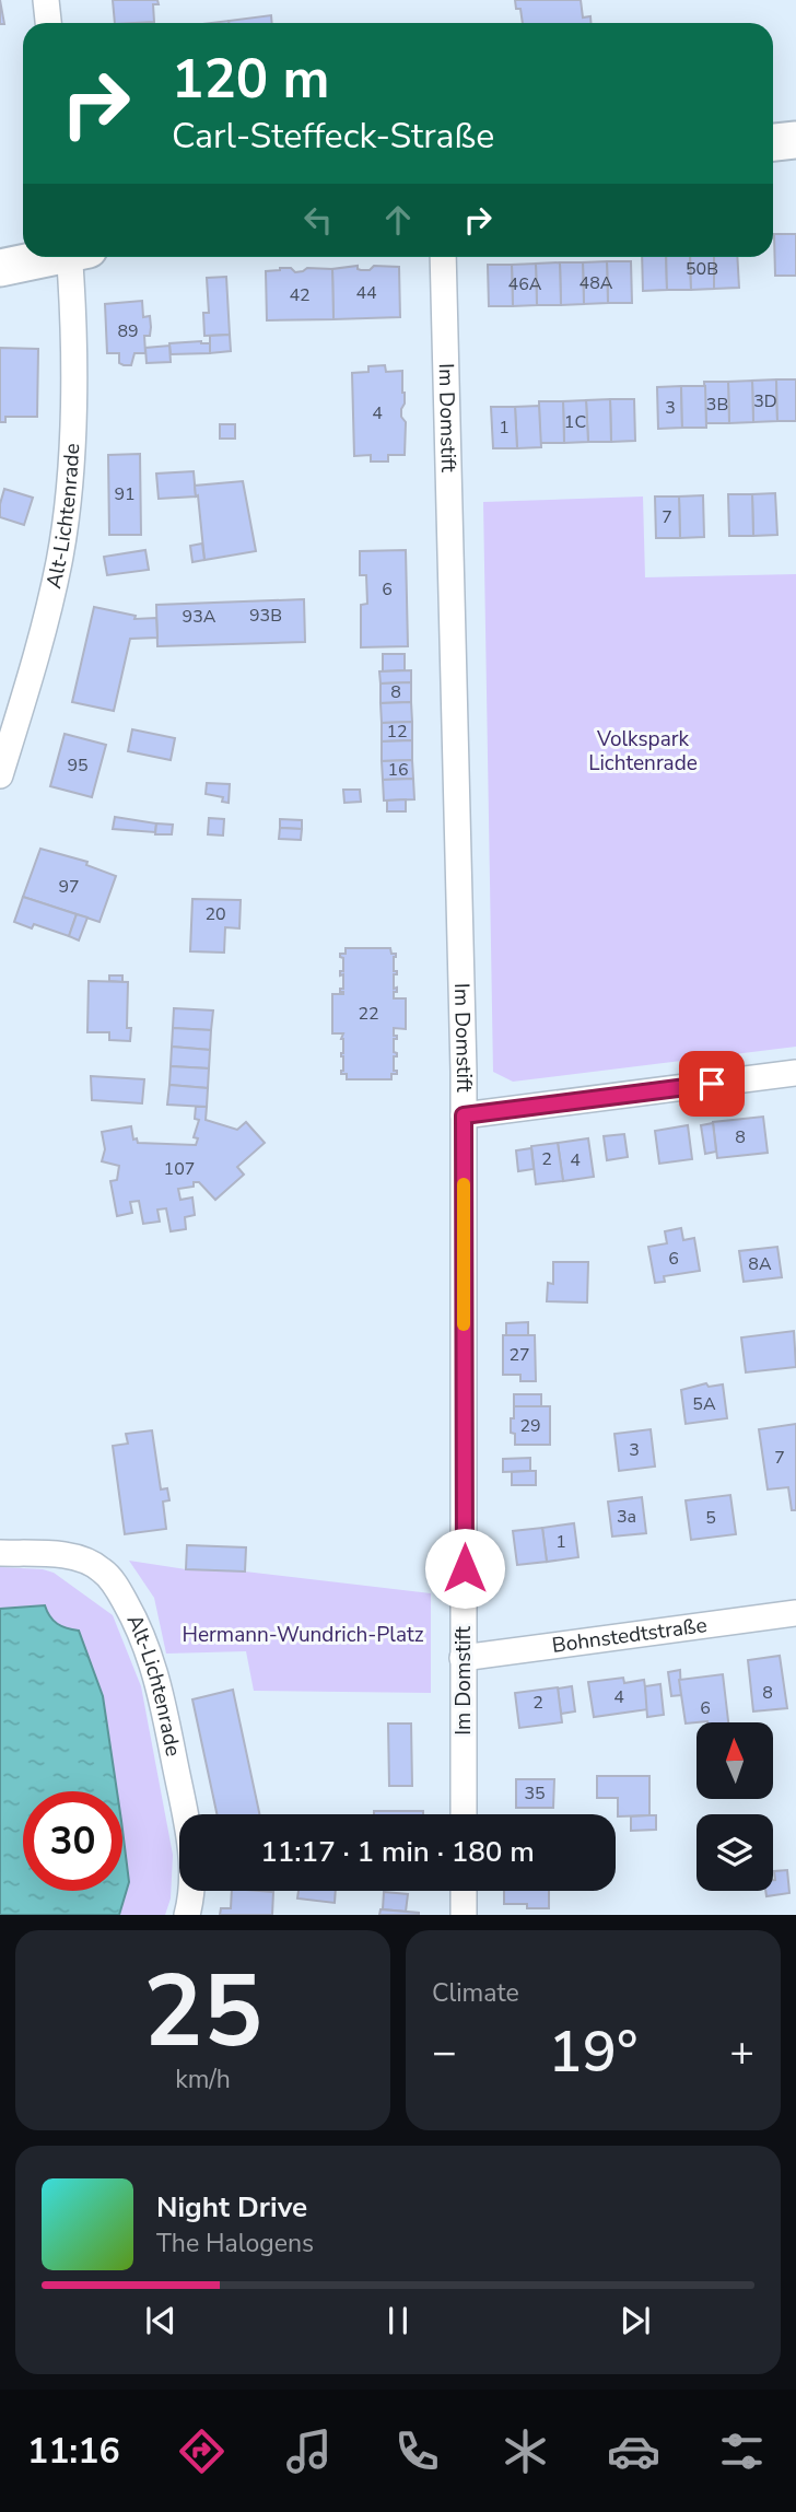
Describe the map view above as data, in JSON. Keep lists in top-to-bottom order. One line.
{"streets":{"street":["Im Domstift","Alt-Lichtenrade","Bohnstedtstraße"]},"crossings":[["Im Domstift","Bohnstedtstraße"]],"parks":["Volkspark Lichtenrade","Hermann-Wundrich-Platz"],"house_numbers":["50B","48A","46A","44","42","89","3D","3B","3","4","1C","1","91","7","6","93B","93A","8","12","95","16","97","20","22","8","2","4","107","6","8A","27","5A","29","3","7","3a","5","1","8","4","2","6","35"],"north":"top","page":{"turn":["120 m","Carl-Steffeck-Straße"],"limit":"30","trip":"11:17 · 1 min · 180 m","tile":[["25","km/h"],"Climate"],"heat":["−","19°","+"],"song":["Night Drive","The Halogens"],"tabs":"11:16"}}
